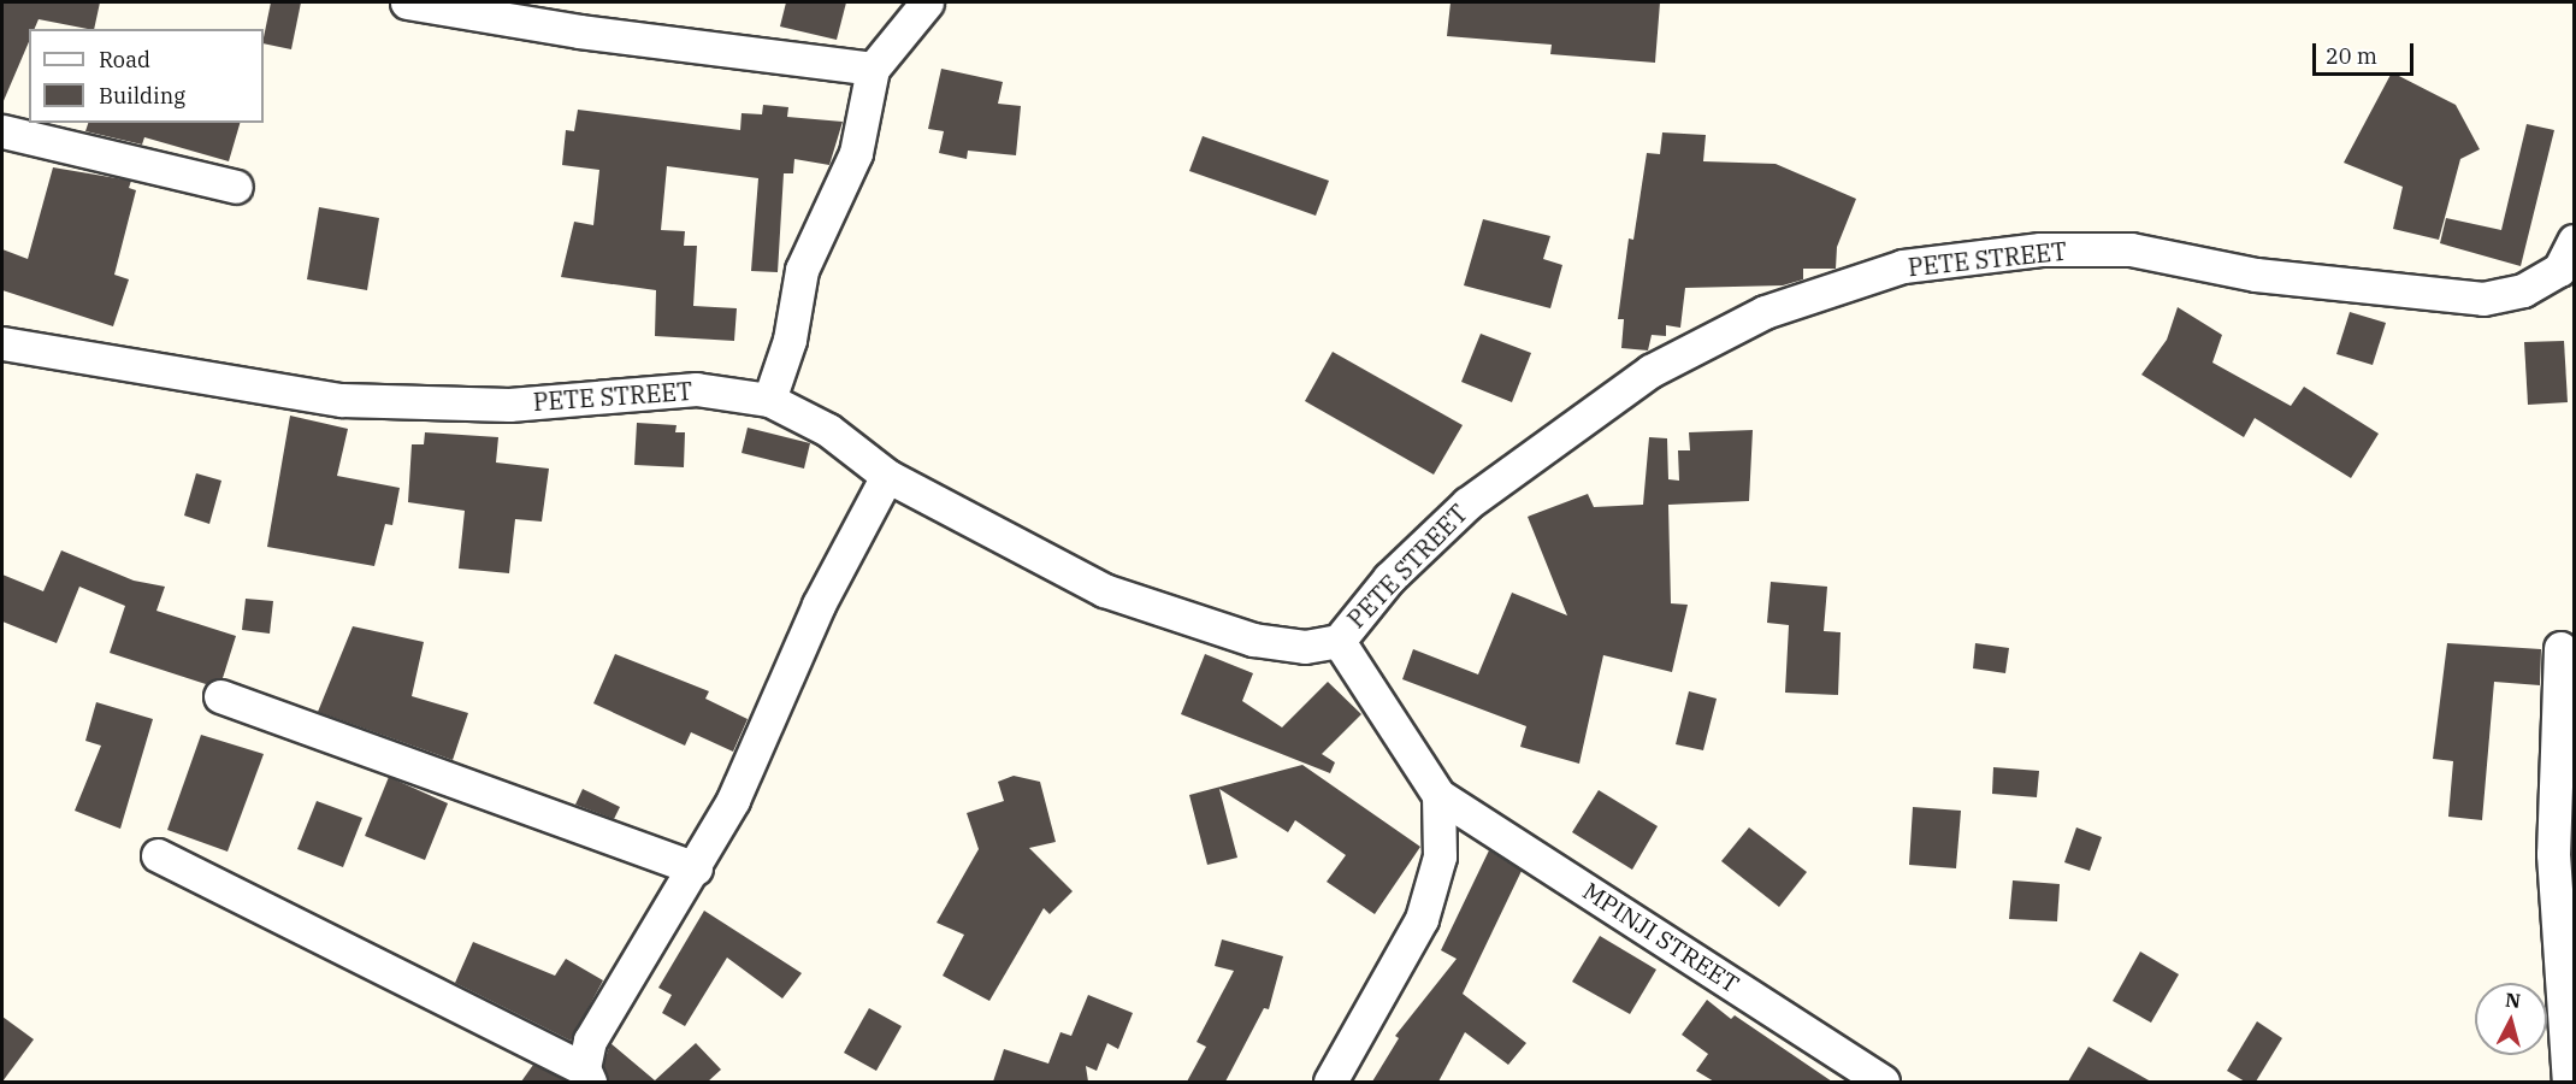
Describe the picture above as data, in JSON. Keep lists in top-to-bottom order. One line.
{"streets":{"street":["PETE STREET","MPINJI STREET"]},"legend":["Road","Building"],"scale_bar":"20 m","north":"top"}
